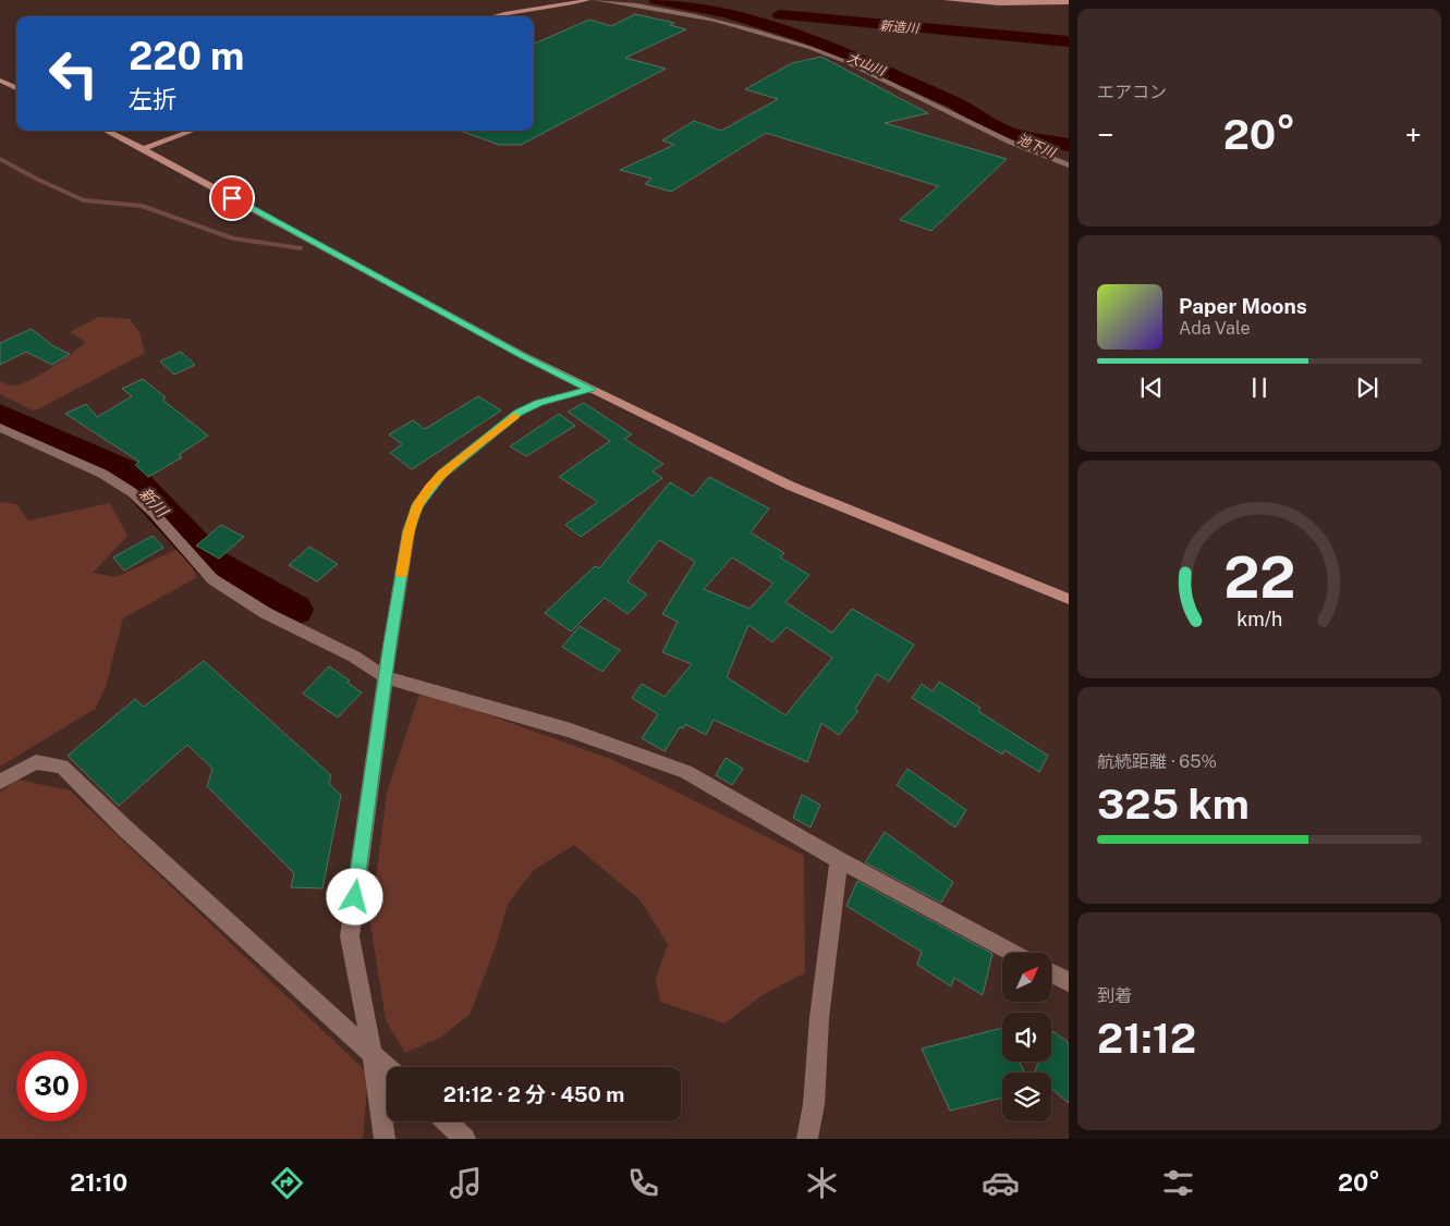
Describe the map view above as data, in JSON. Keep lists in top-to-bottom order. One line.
{"water":["新造川","大山川","池下川","新川"],"north":"top right","page":{"tile":["エアコン",["航続距離 · 65%","325 km"],["到着","21:12"]],"turn":["220 m","左折"],"heat":["−","20°","+"],"song":["Paper Moons","Ada Vale"],"limit":"30","trip":"21:12 · 2 分 · 450 m","tabs":["21:10","20°"],"gauge":["22","km/h"]}}
